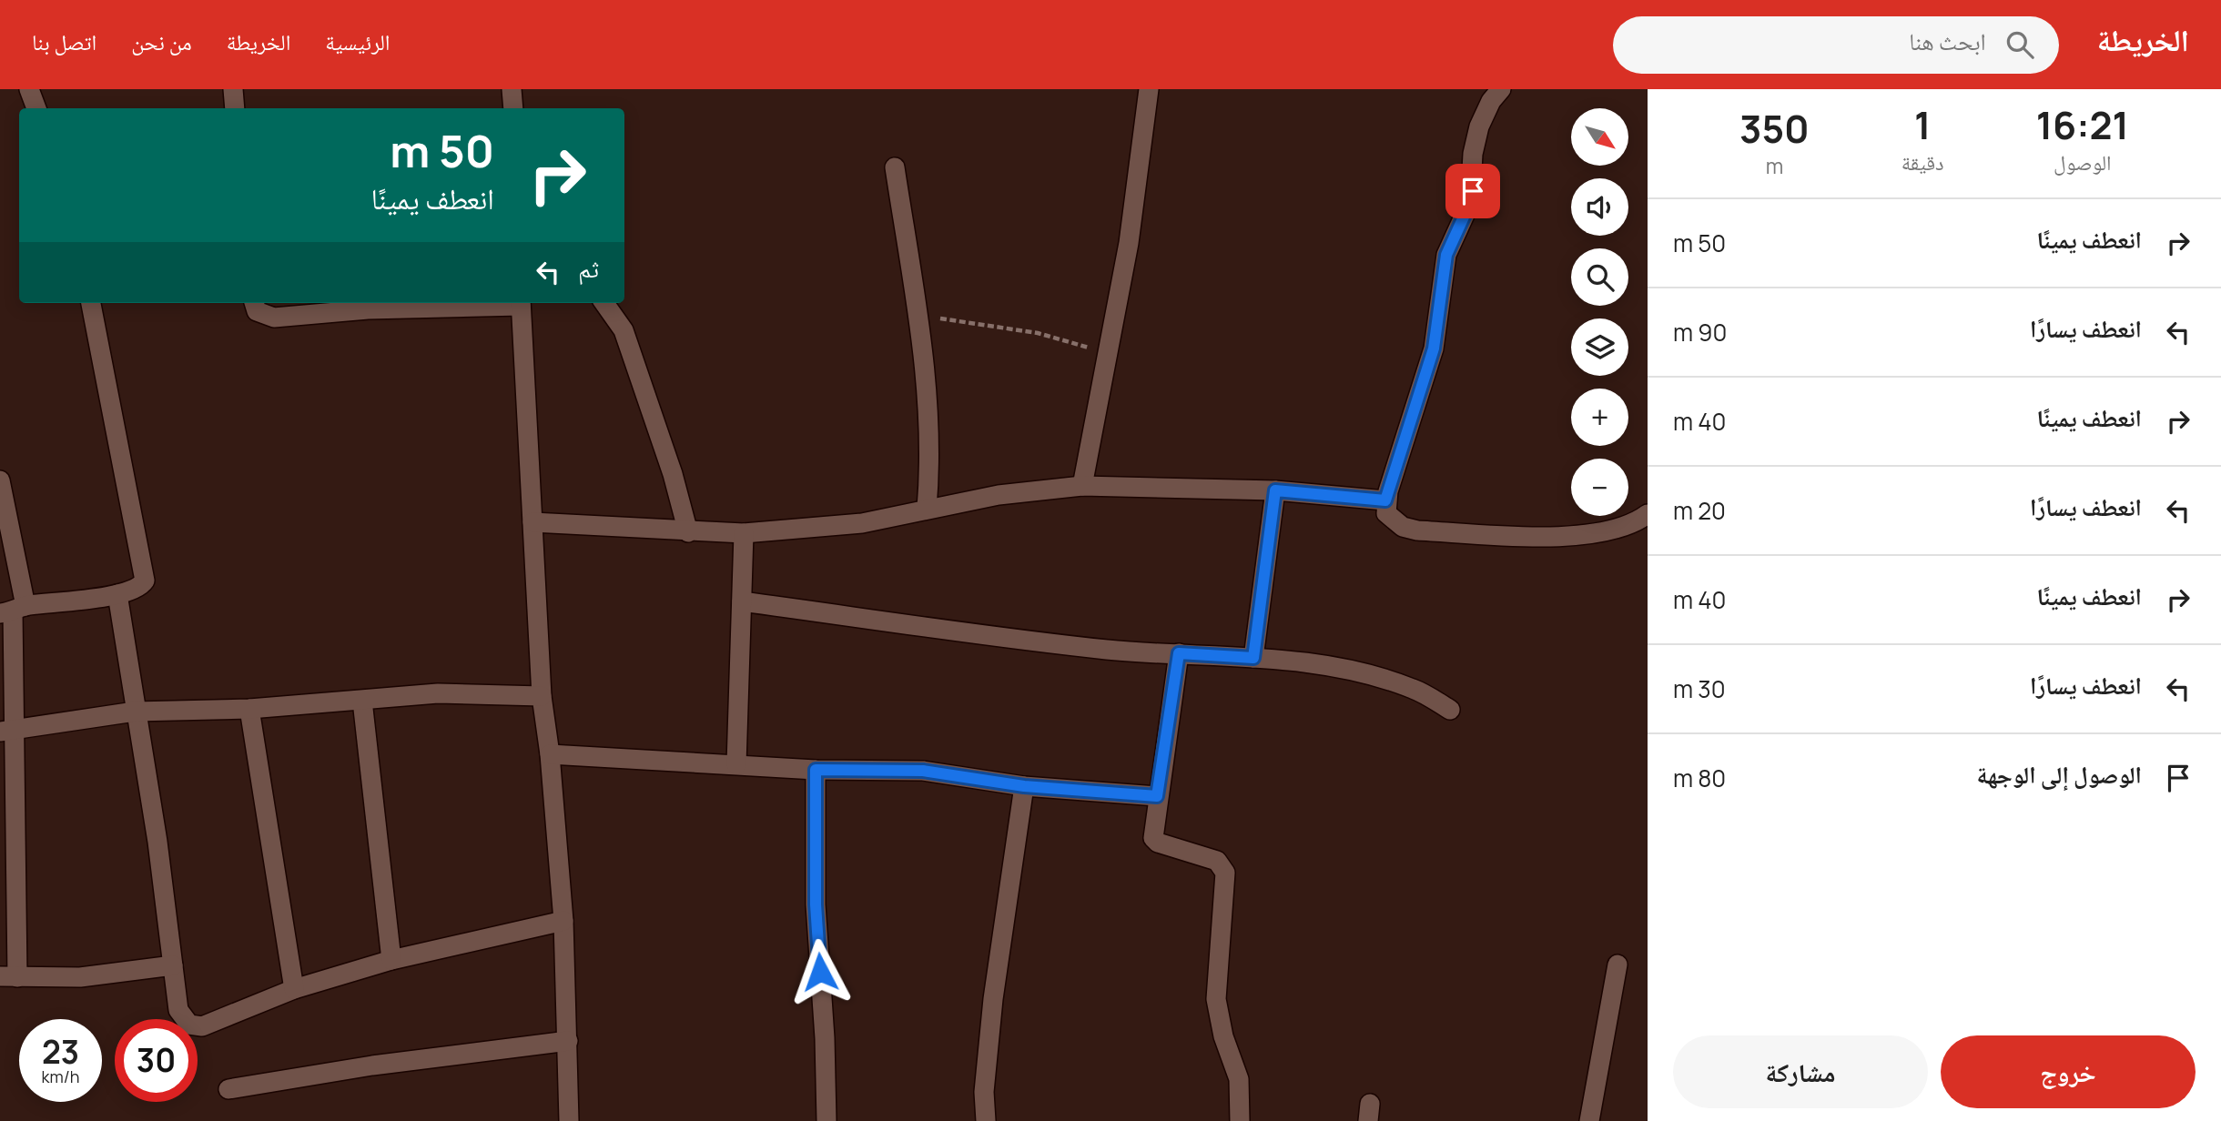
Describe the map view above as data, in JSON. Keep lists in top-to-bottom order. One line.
{"north":"bottom right","page":{"header":"الخريطة","search":"ابحث هنا","nav":["الرئيسية","الخريطة","من نحن","اتصل بنا"],"eta":["16:21","الوصول","1","دقيقة","350","m"],"map_buttons":["+","−"],"turn":["50 m","انعطف يمينًا"],"list":[{"name":"انعطف يمينًا","value":"50 m"},{"name":"انعطف يسارًا","value":"90 m"},{"name":"انعطف يمينًا","value":"40 m"},{"name":"انعطف يسارًا","value":"20 m"},{"name":"انعطف يمينًا","value":"40 m"},{"name":"انعطف يسارًا","value":"30 m"},{"name":"الوصول إلى الوجهة","value":"80 m"}],"then":"ثم","speed":"23 km/h","limit":"30","buttons":["خروج","مشاركة"]}}
